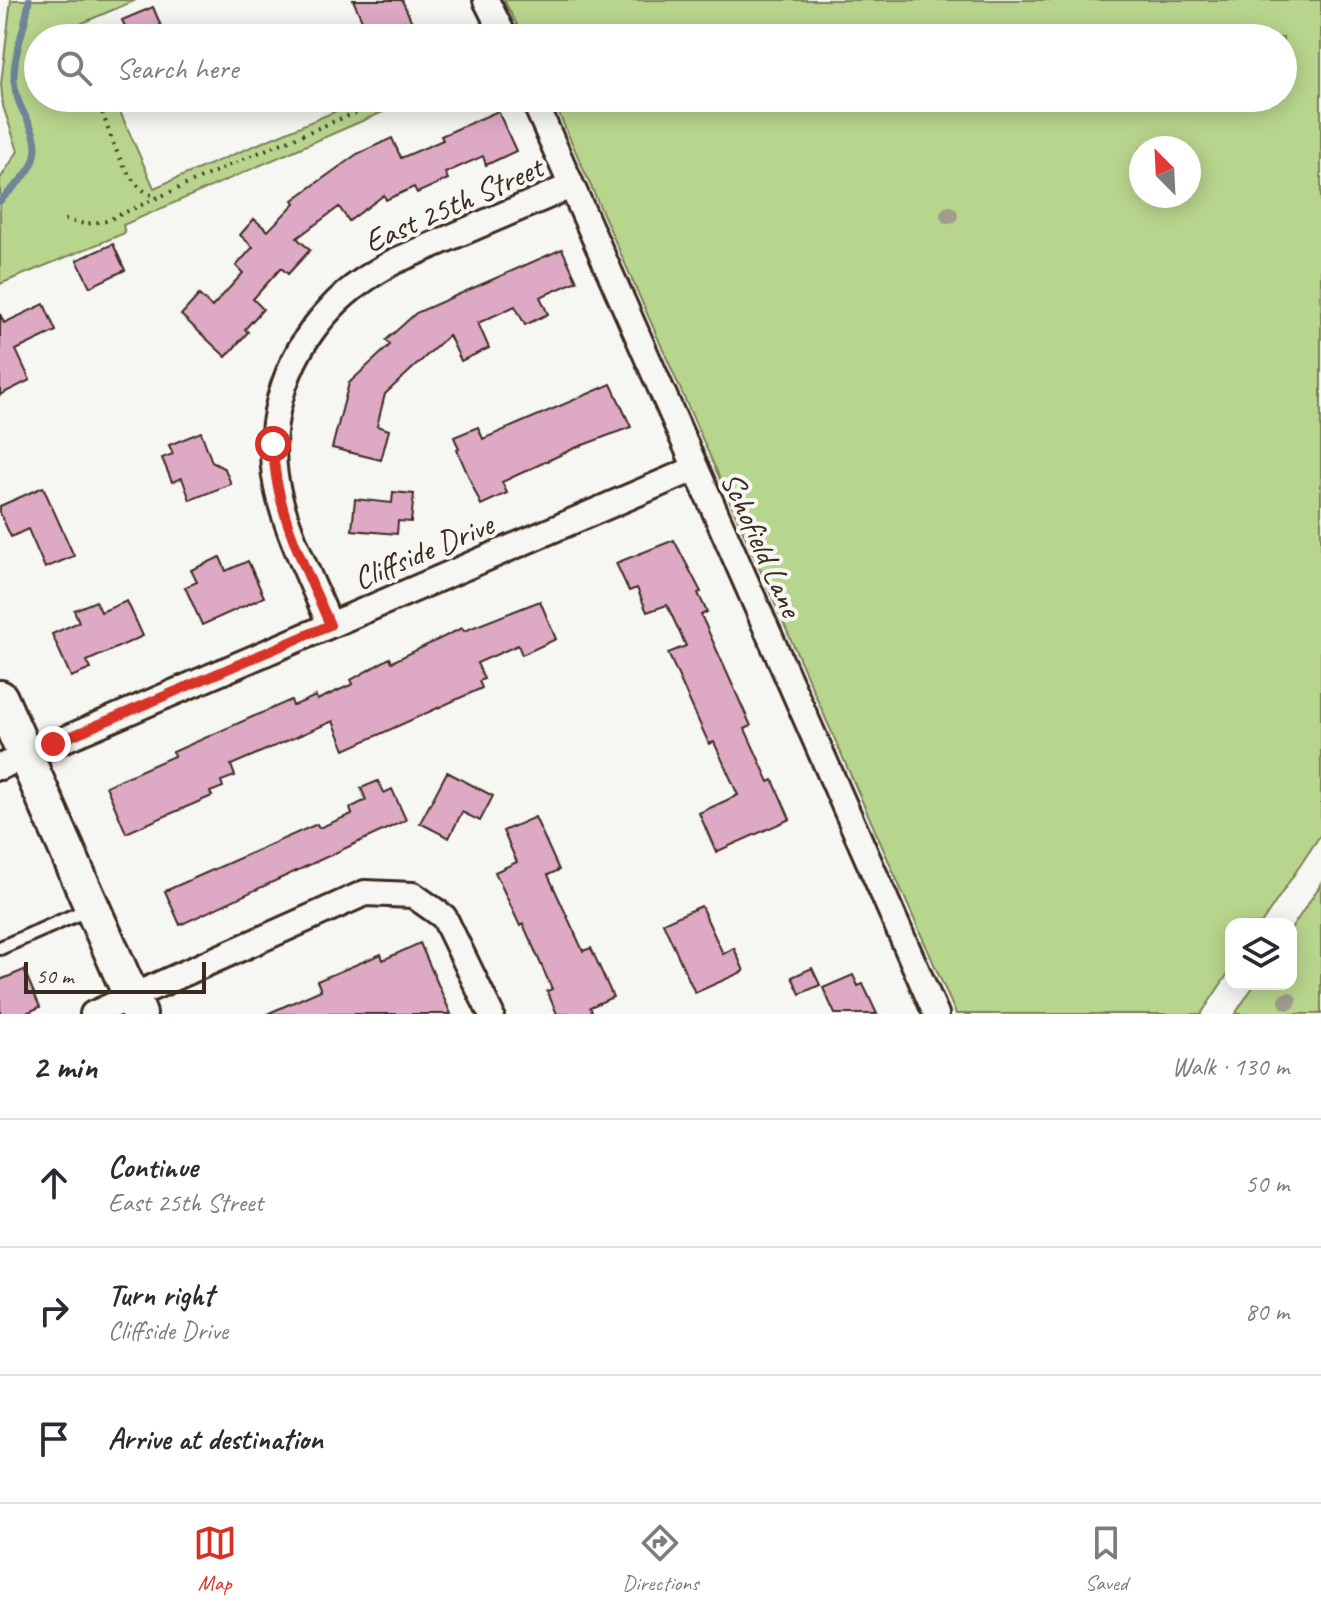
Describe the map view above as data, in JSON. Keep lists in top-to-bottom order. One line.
{"streets":{"street":["East 25th Street","Schofield Lane","Cliffside Drive"]},"crossings":[["East 25th Street","Schofield Lane"],["East 25th Street","Cliffside Drive"],["Schofield Lane","Cliffside Drive"]],"scale_bar":"50 m","north":"top left","page":{"search":"Search here","scale":"50 m","heading":["2 min","Walk · 130 m"],"list":[["Continue","East 25th Street","50 m"],["Turn right","Cliffside Drive","80 m"],"Arrive at destination"],"nav":["Map","Directions","Saved"]}}
